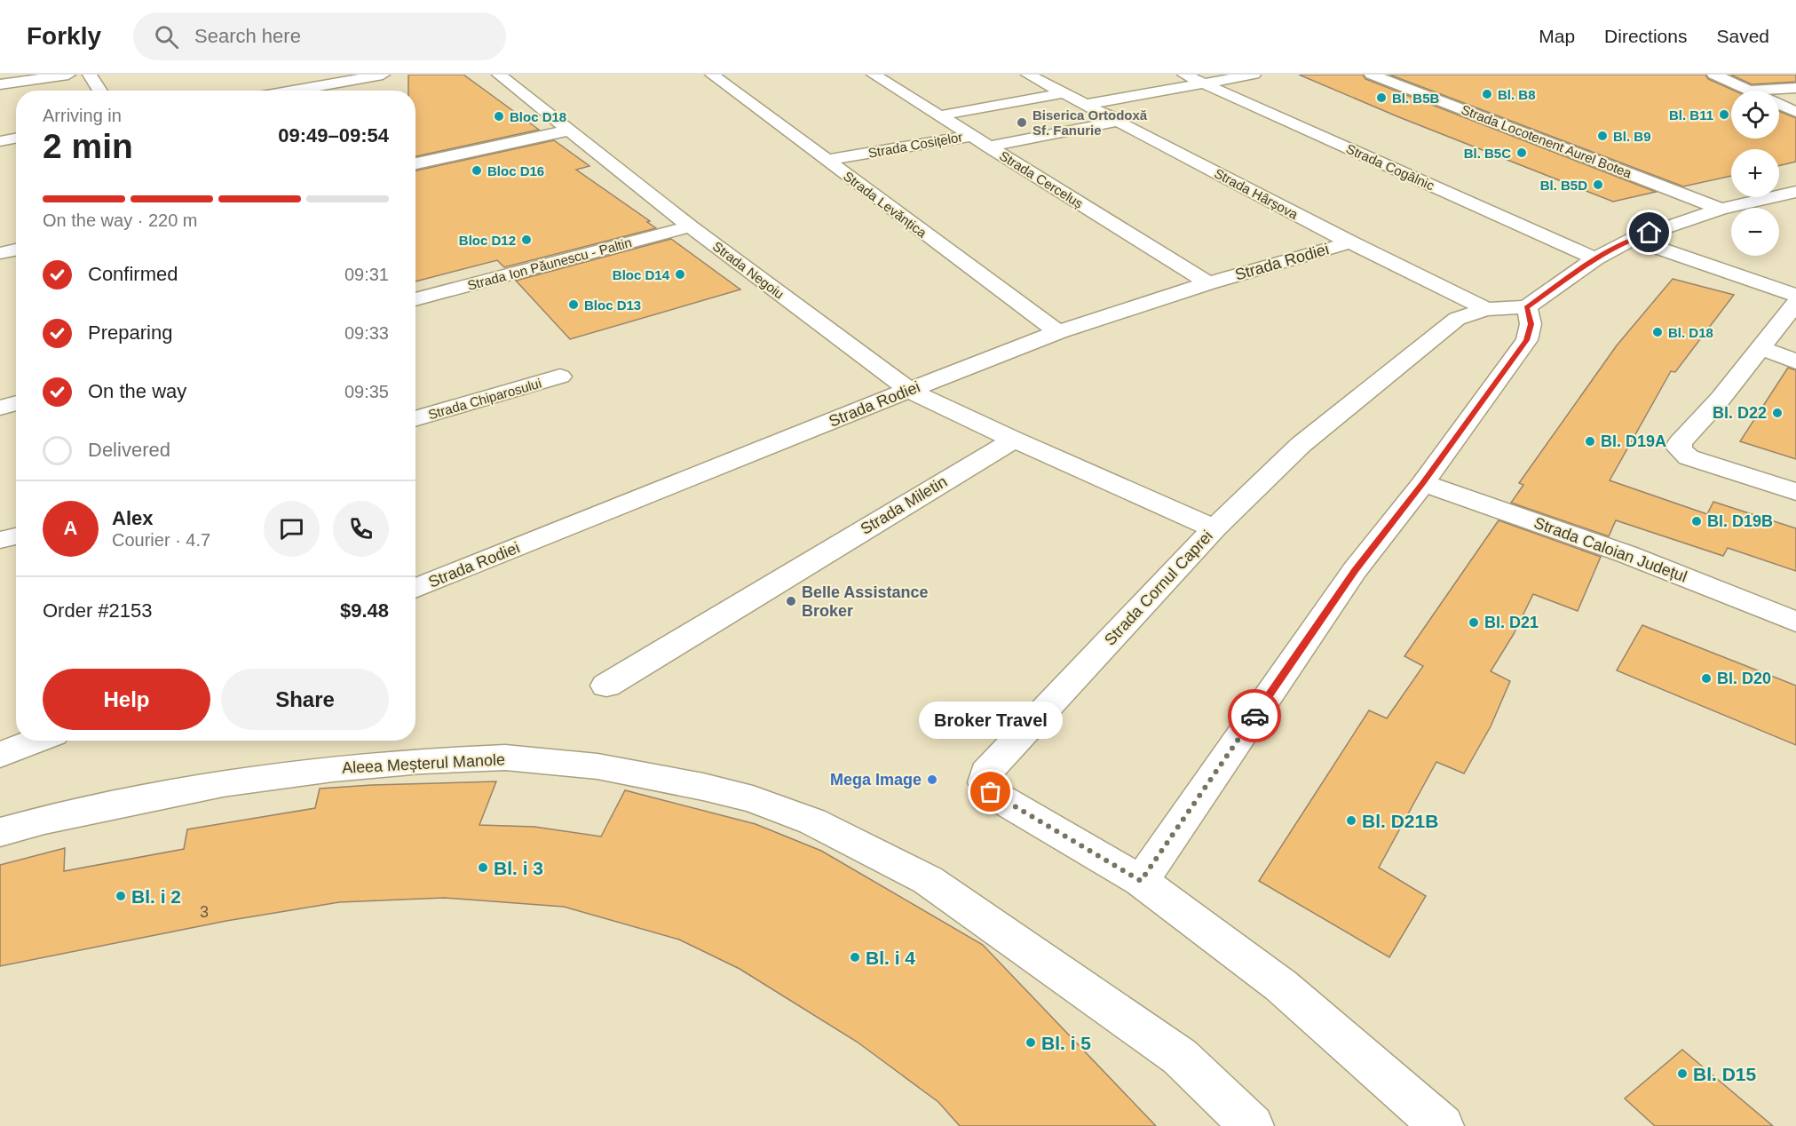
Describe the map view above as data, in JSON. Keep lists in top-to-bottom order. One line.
{"streets":{"street":["Strada Locotenent Aurel Botea","Strada Cosițelor","Strada Cogâlnic","Strada Cerceluș","Strada Hârșova","Strada Levănțica","Strada Rodiei","Strada Ion Păunescu - Paltin","Strada Negoiu","Strada Chiparosului","Strada Miletin","Strada Caloian Județul","Strada Cornul Caprei","Aleea Meșterul Manole"]},"crossings":[["Strada Cosițelor","Strada Cerceluș"],["Strada Cosițelor","Strada Hârșova"],["Strada Cosițelor","Strada Levănțica"],["Strada Cerceluș","Strada Rodiei"],["Strada Hârșova","Strada Rodiei"],["Strada Hârșova","Strada Cornul Caprei"],["Strada Levănțica","Strada Rodiei"],["Strada Rodiei","Strada Negoiu"],["Strada Ion Păunescu - Paltin","Strada Negoiu"],["Strada Negoiu","Strada Miletin"]],"places":["Bl. B8","Bl. B5B","Bl. B11","Bloc D18","Biserica Ortodoxă Sf. Fanurie","Bl. B9","Bl. B5C","Bloc D16","Bl. B5D","Bloc D12","Bloc D14","Bloc D13","Bl. D18","Bl. D22","Bl. D19A","Bl. D19B","Belle Assistance Broker","Bl. D21","Bl. D20","Mega Image","Broker Travel","Bl. D21B","Bl. i 3","Bl. i 2","Bl. i 4","Bl. i 5","Bl. D15"],"house_numbers":["3"],"page":{"header":"Forkly","search":"Search here","nav":["Map","Directions","Saved"],"map_buttons":["+","−"],"heading":["2 min","Arriving in","09:49–09:54"],"panel":["Alex","Courier · 4.7","Order #2153","$9.48"],"bar":"On the way · 220 m","list":[["Confirmed","09:31"],["Preparing","09:33"],["On the way","09:35"],"Delivered"],"round":"A","buttons":["Help","Share"],"bubble":"Broker Travel"}}
